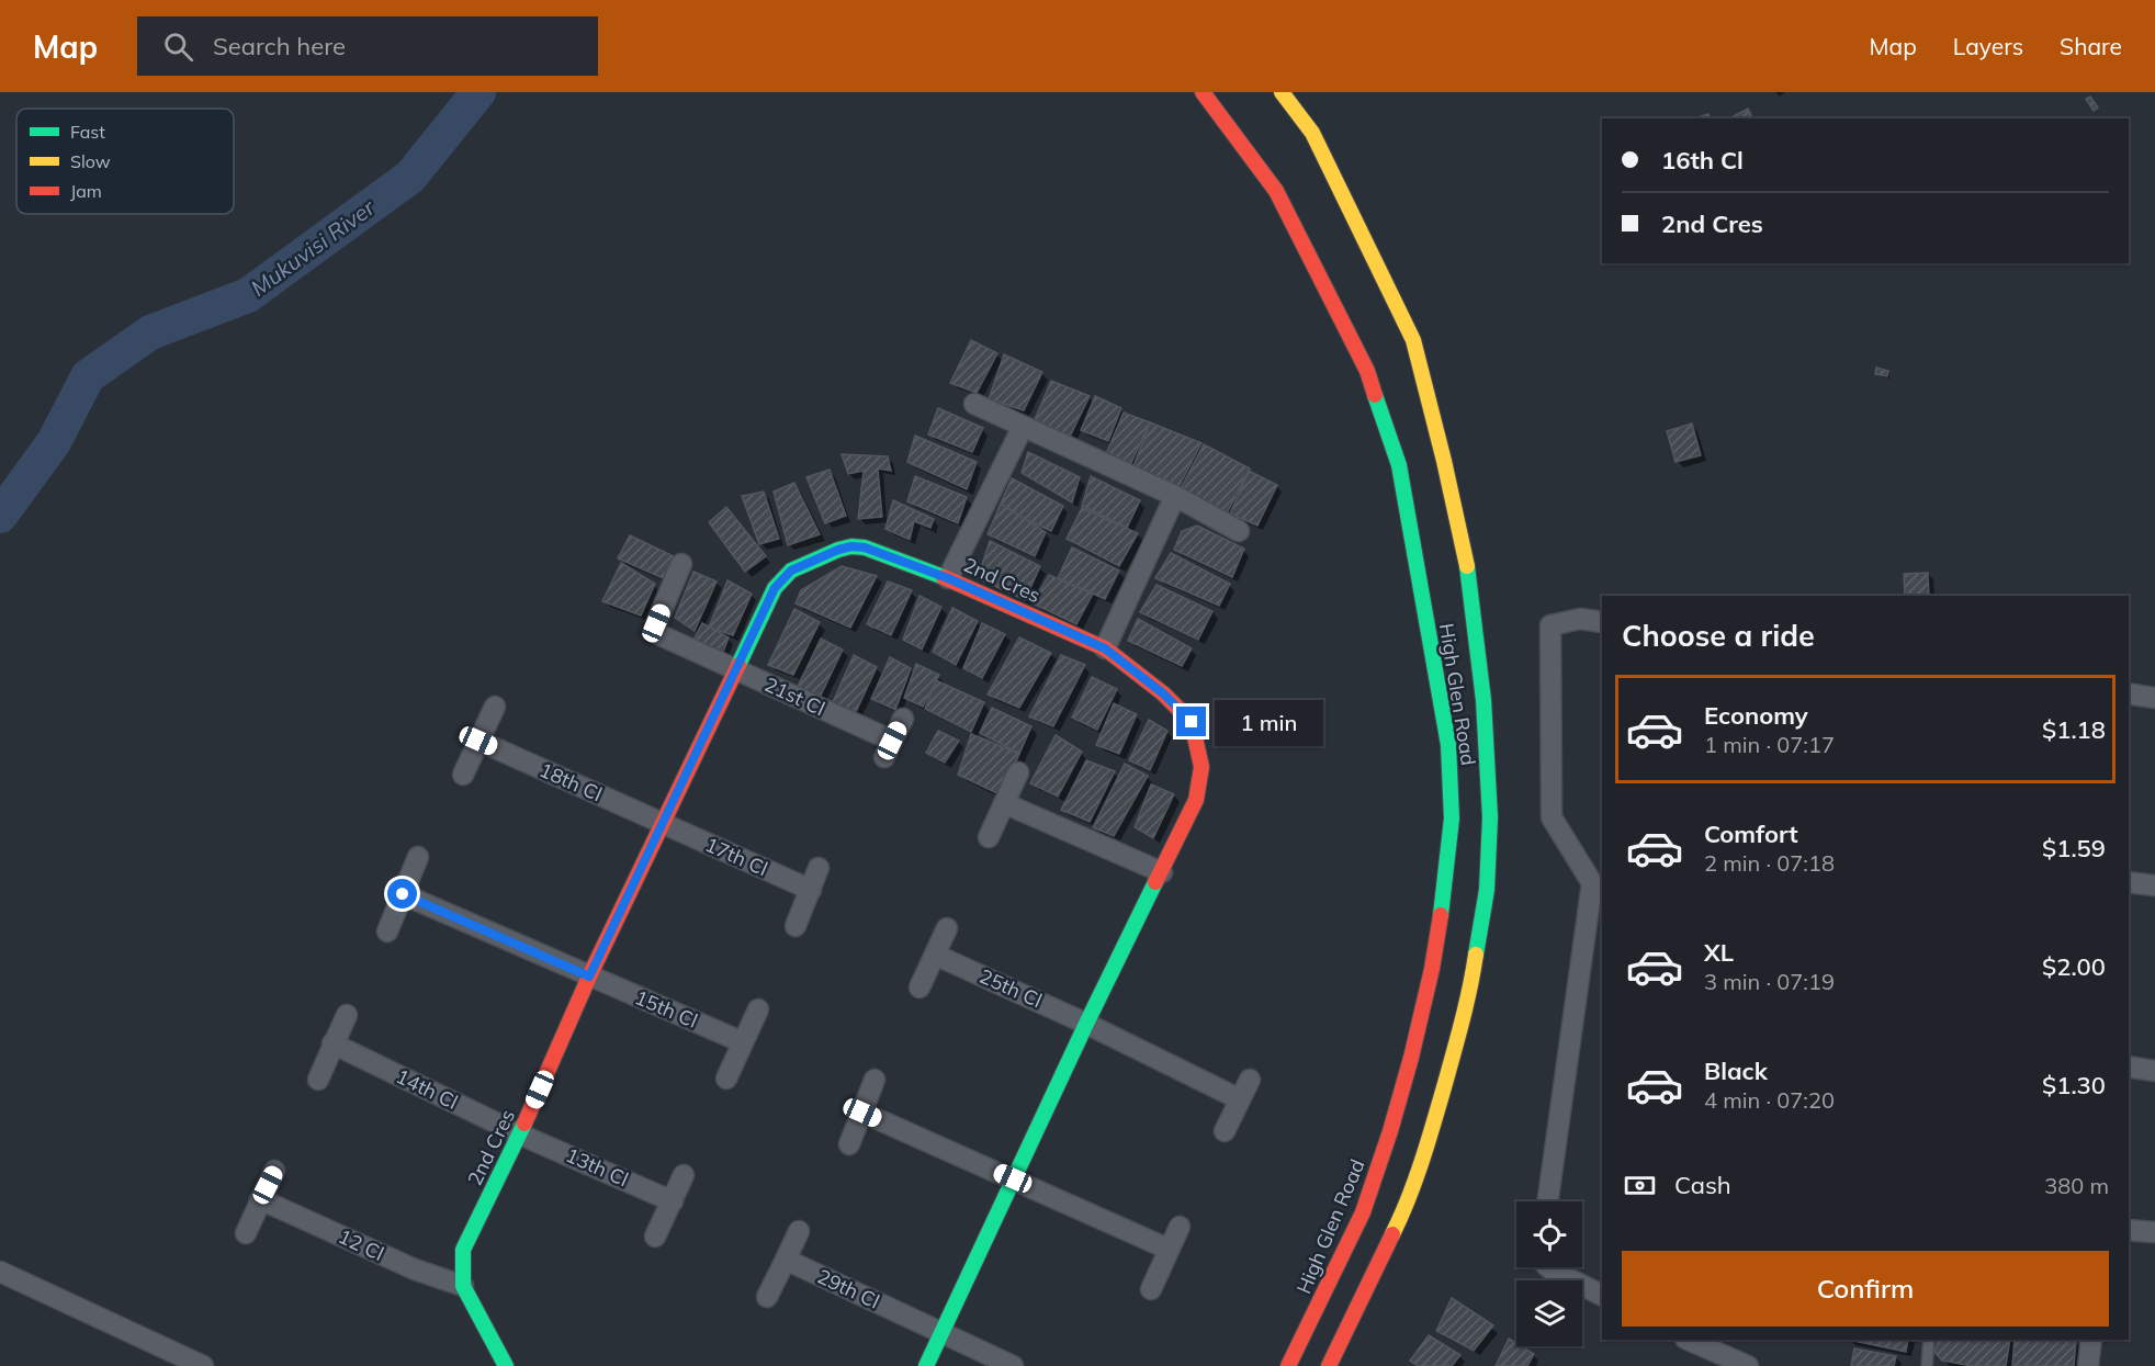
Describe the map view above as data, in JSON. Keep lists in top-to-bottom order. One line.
{"streets":{"main road":["2nd Cres","High Glen Road"],"street":["21st Cl","18th Cl","17th Cl","25th Cl","15th Cl","14th Cl","13th Cl","12 Cl","29th Cl"]},"crossings":[["2nd Cres","21st Cl"],["2nd Cres","18th Cl"],["2nd Cres","17th Cl"],["2nd Cres","25th Cl"],["2nd Cres","15th Cl"],["2nd Cres","14th Cl"],["2nd Cres","13th Cl"],["2nd Cres","12 Cl"],["2nd Cres","29th Cl"],["18th Cl","17th Cl"],["14th Cl","13th Cl"]],"water":["Mukuvisi River"],"legend":["Fast","Slow","Jam"],"page":{"header":"Map","search":"Search here","nav":["Map","Layers","Share"],"banner":["16th Cl","2nd Cres"],"heading":"Choose a ride","list":[{"name":"Economy","note":"1 min · 07:17","value":"$1.18"},{"name":"Comfort","note":"2 min · 07:18","value":"$1.59"},{"name":"XL","note":"3 min · 07:19","value":"$2.00"},{"name":"Black","note":"4 min · 07:20","value":"$1.30"}],"bubble":"1 min","pay":["Cash","380 m"],"buttons":"Confirm"}}
